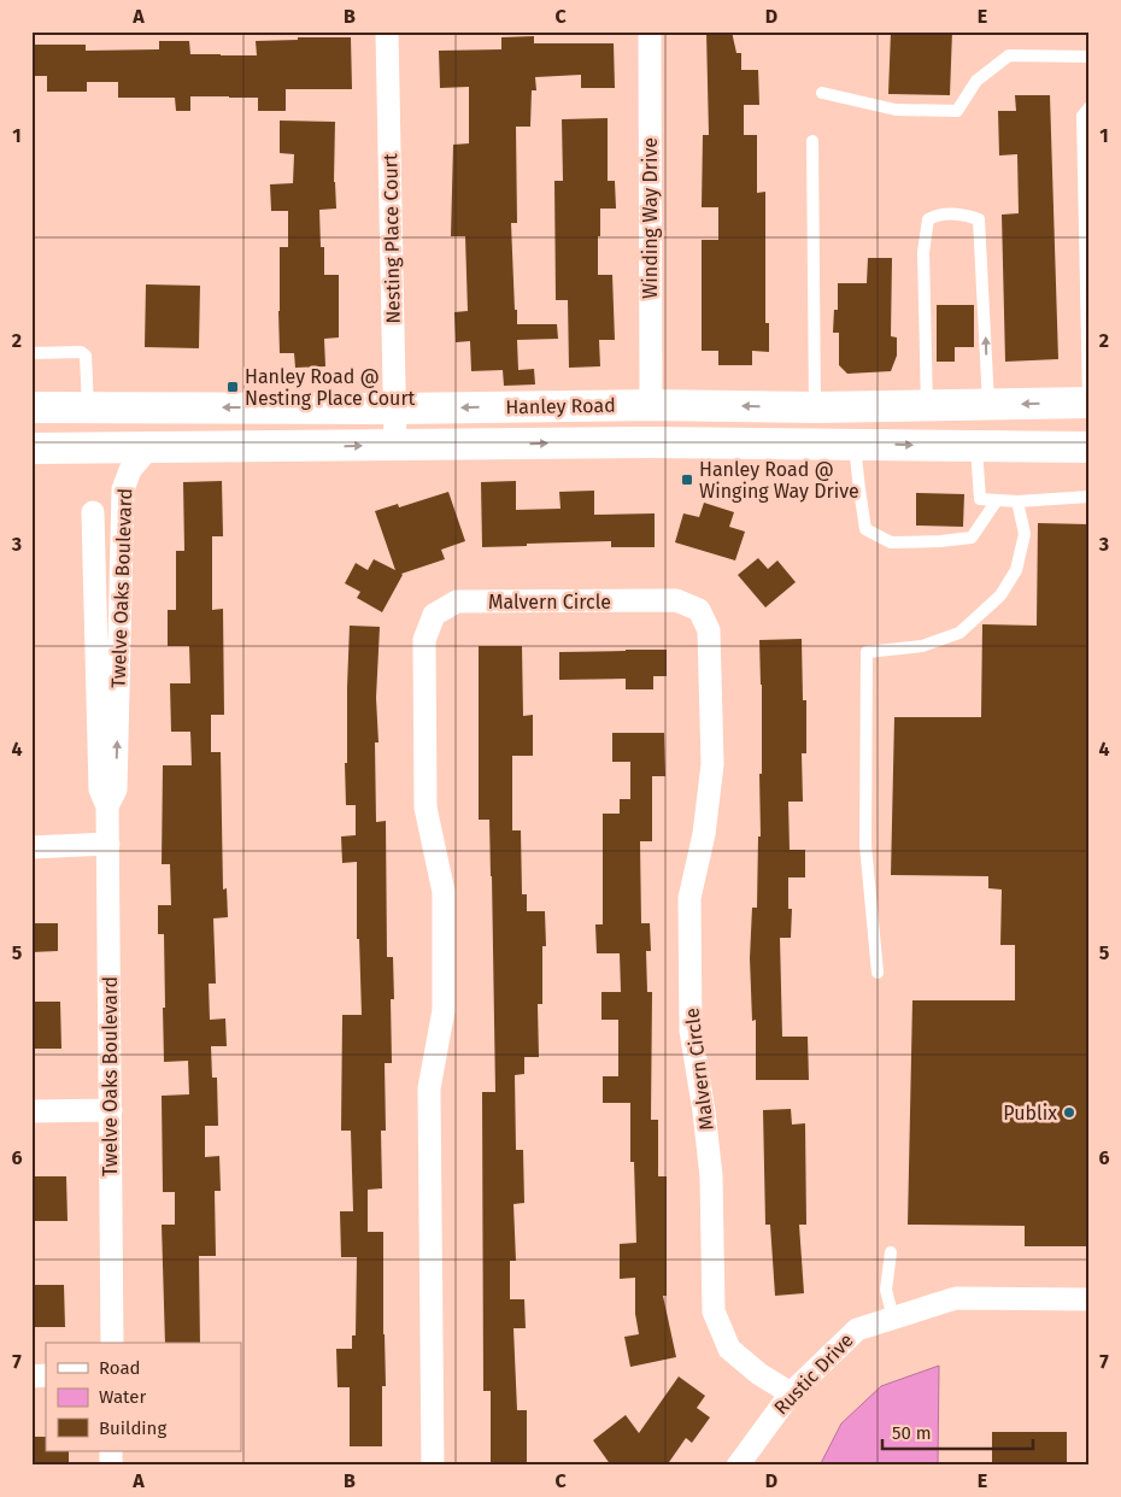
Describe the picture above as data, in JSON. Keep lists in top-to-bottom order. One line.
{"streets":{"main road":["Hanley Road"],"street":["Winding Way Drive","Nesting Place Court","Twelve Oaks Boulevard","Malvern Circle","Rustic Drive"]},"crossings":[["Winding Way Drive","Hanley Road"],["Nesting Place Court","Hanley Road"],["Hanley Road","Twelve Oaks Boulevard"],["Malvern Circle","Rustic Drive"]],"places":{"transit":["Hanley Road @ Nesting Place Court","Hanley Road @ Winging Way Drive"],"other":["Publix"]},"legend":["Road","Water","Building"],"scale_bar":"50 m","grid":{"columns":["A","B","C","D","E"],"rows":["1","2","3","4","5","6","7"]}}
